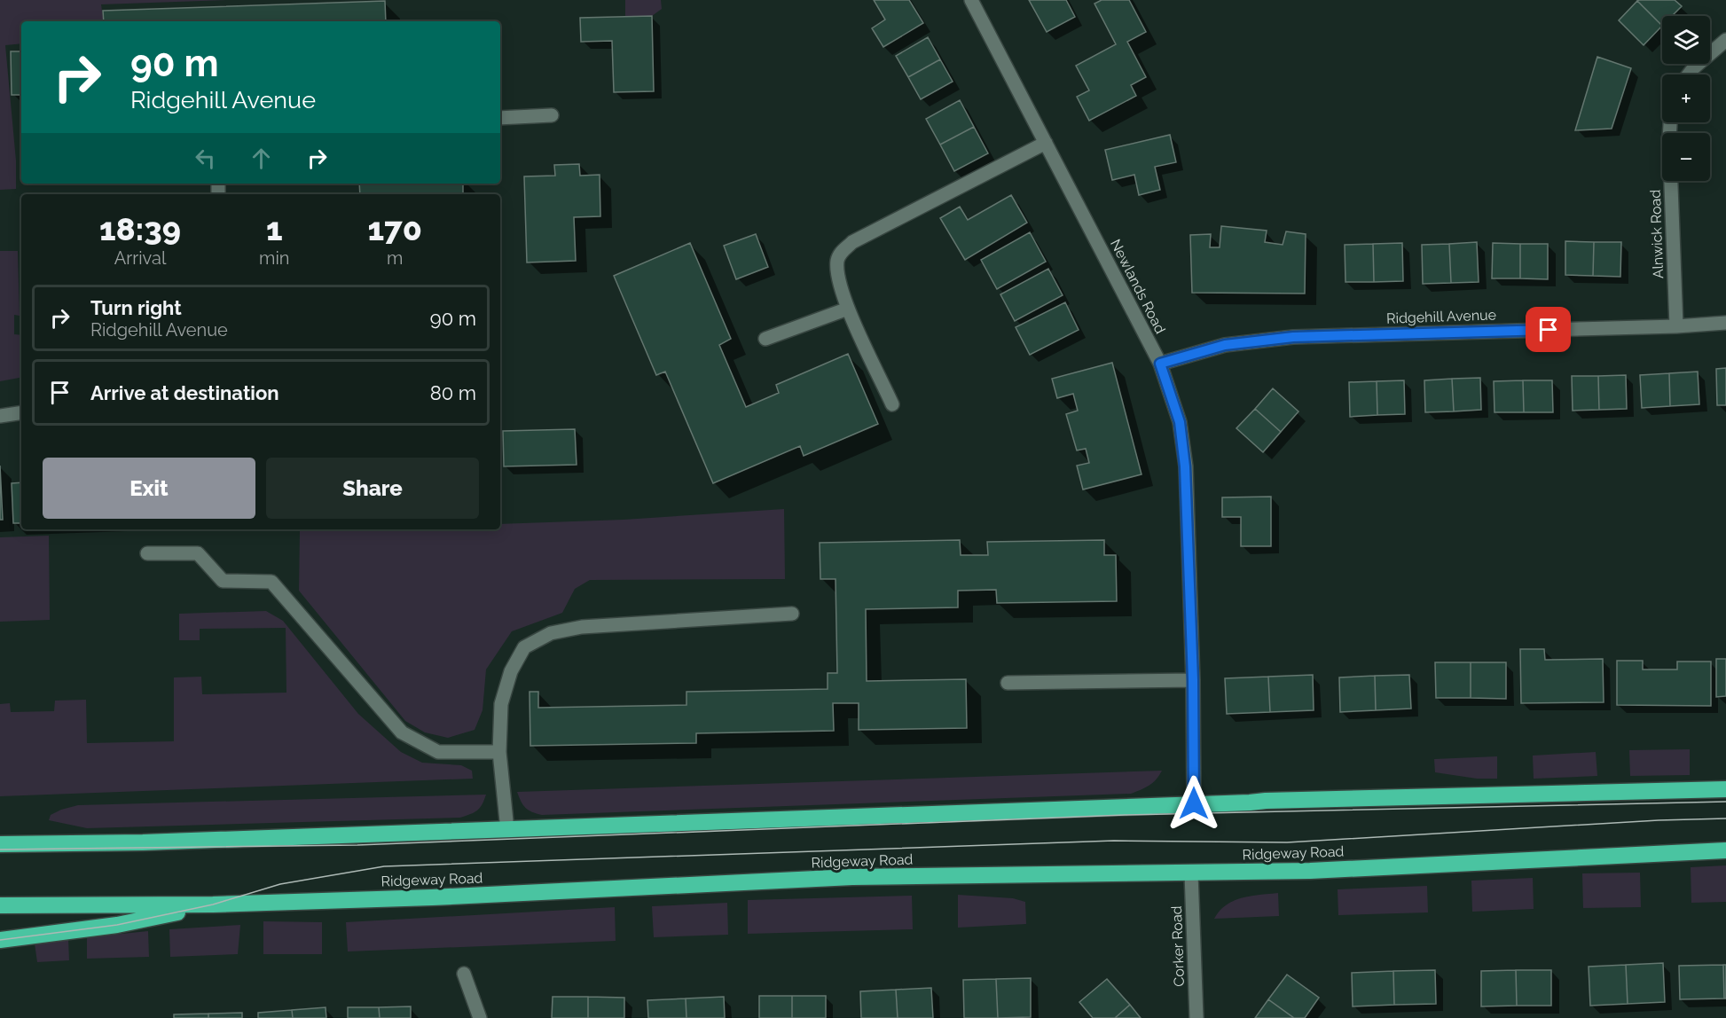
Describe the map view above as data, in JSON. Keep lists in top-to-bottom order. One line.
{"streets":{"highway":["Ridgeway Road"],"street":["Alnwick Road","Newlands Road","Ridgehill Avenue","Corker Road"]},"crossings":[["Alnwick Road","Ridgehill Avenue"],["Newlands Road","Ridgehill Avenue"],["Ridgeway Road","Corker Road"]],"page":{"map_buttons":["+","−"],"turn":["90 m","Ridgehill Avenue"],"eta":["18:39","Arrival","1","min","170","m"],"list":[{"name":"Turn right","note":"Ridgehill Avenue","value":"90 m"},{"name":"Arrive at destination","value":"80 m"}],"buttons":["Exit","Share"]}}
